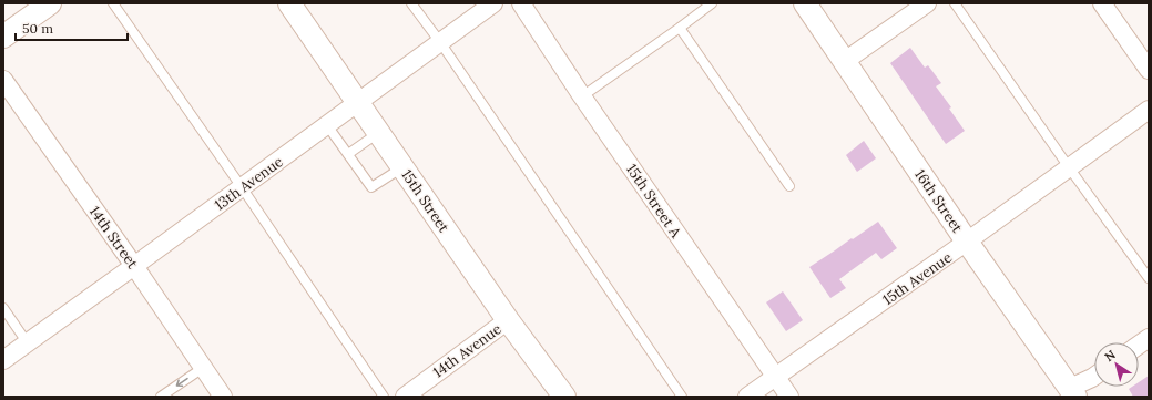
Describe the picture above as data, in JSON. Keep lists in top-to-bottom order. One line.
{"streets":{"street":["13th Avenue","15th Street","15th Street A","16th Street","14th Street","15th Avenue","14th Avenue"]},"crossings":[["13th Avenue","15th Street"],["13th Avenue","14th Street"],["15th Street","14th Avenue"],["15th Street A","15th Avenue"],["16th Street","15th Avenue"]],"scale_bar":"50 m","north":"top left"}
